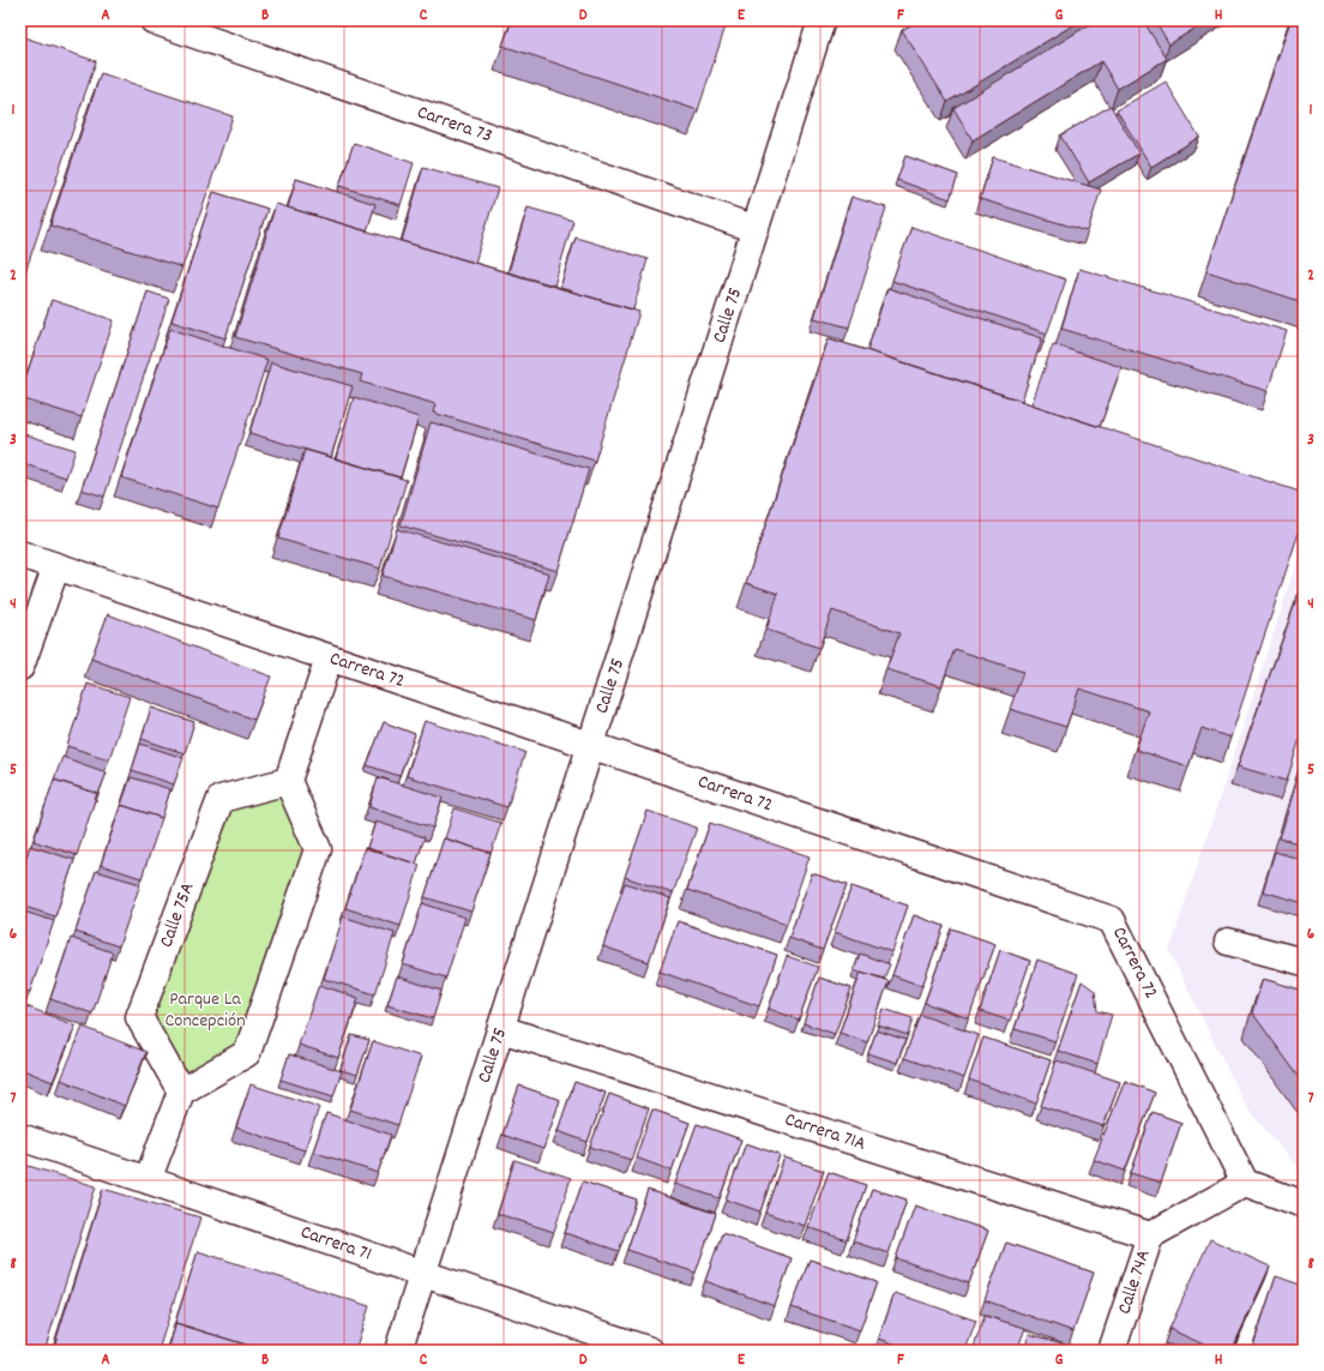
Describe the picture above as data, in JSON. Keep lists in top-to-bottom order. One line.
{"streets":{"street":["Carrera 73","Calle 75","Carrera 72","Calle 75A","Carrera 71A","Carrera 71","Calle 74A"]},"crossings":[["Carrera 73","Calle 75"],["Calle 75","Carrera 72"],["Calle 75","Carrera 71A"],["Calle 75","Carrera 71"],["Carrera 72","Calle 74A"],["Carrera 71A","Calle 74A"]],"parks":["Parque La Concepción"],"grid":{"columns":["A","B","C","D","E","F","G","H"],"rows":["1","2","3","4","5","6","7","8"]}}
